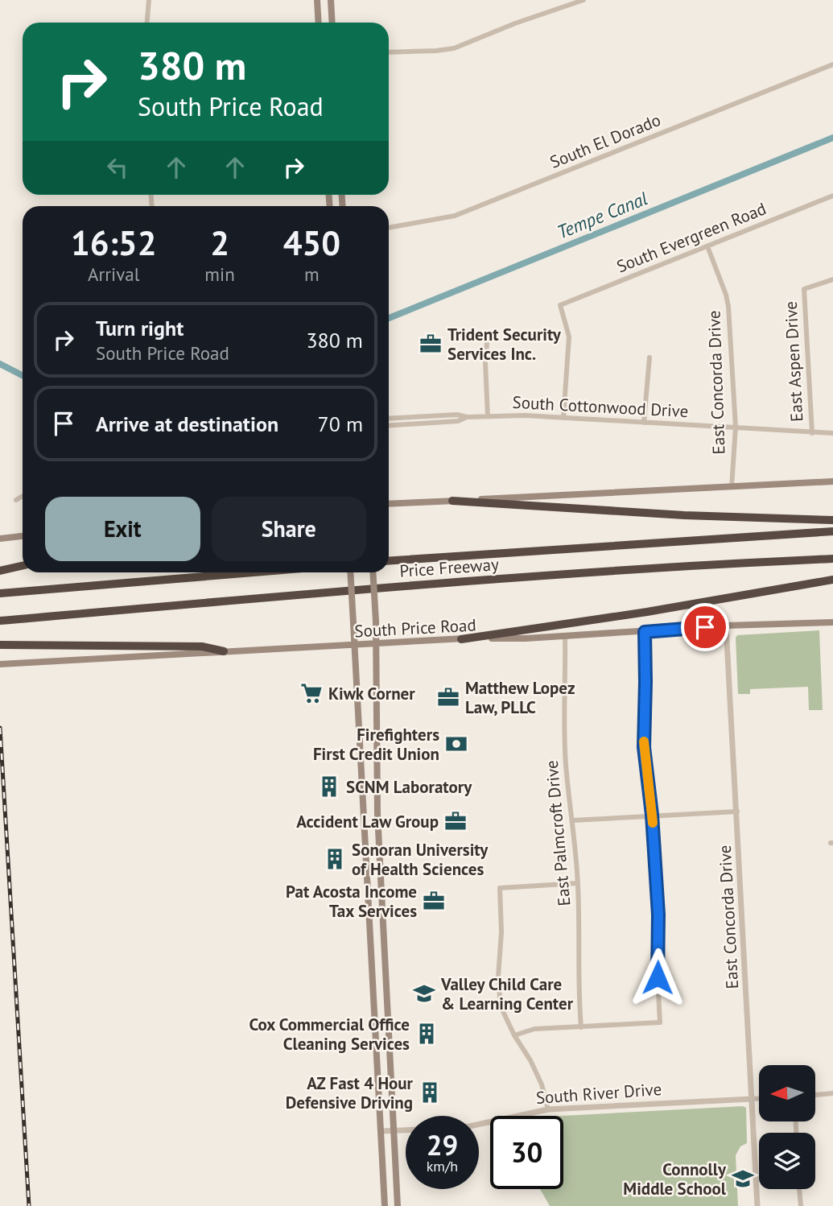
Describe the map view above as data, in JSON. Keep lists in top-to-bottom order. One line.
{"streets":{"highway":["Price Freeway"],"main road":["South Price Road"],"street":["South El Dorado","South Evergreen Road","East Aspen Drive","East Concorda Drive","South Cottonwood Drive","East Palmcroft Drive","South River Drive"]},"crossings":[["South Evergreen Road","East Concorda Drive"],["South Evergreen Road","South Cottonwood Drive"],["East Aspen Drive","South Cottonwood Drive"],["East Concorda Drive","South Cottonwood Drive"],["East Concorda Drive","South Price Road"],["East Concorda Drive","South River Drive"],["South Price Road","East Palmcroft Drive"]],"water":["Tempe Canal"],"places":{"office":["Trident Security Services Inc.","Matthew Lopez Law, PLLC","Accident Law Group","Pat Acosta Income Tax Services"],"supermarket":["Kiwk Corner"],"bank":["Firefighters First Credit Union"],"building":["SCNM Laboratory","Sonoran University of Health Sciences","Cox Commercial Office Cleaning Services","AZ Fast 4 Hour Defensive Driving"],"school or university":["Valley Child Care & Learning Center","Connolly Middle School"]},"north":"left","page":{"turn":["380 m","South Price Road"],"eta":["16:52","Arrival","2","min","450","m"],"list":[{"name":"Turn right","note":"South Price Road","value":"380 m"},{"name":"Arrive at destination","value":"70 m"}],"buttons":["Exit","Share"],"speed":"29 km/h","limit":"30"}}
